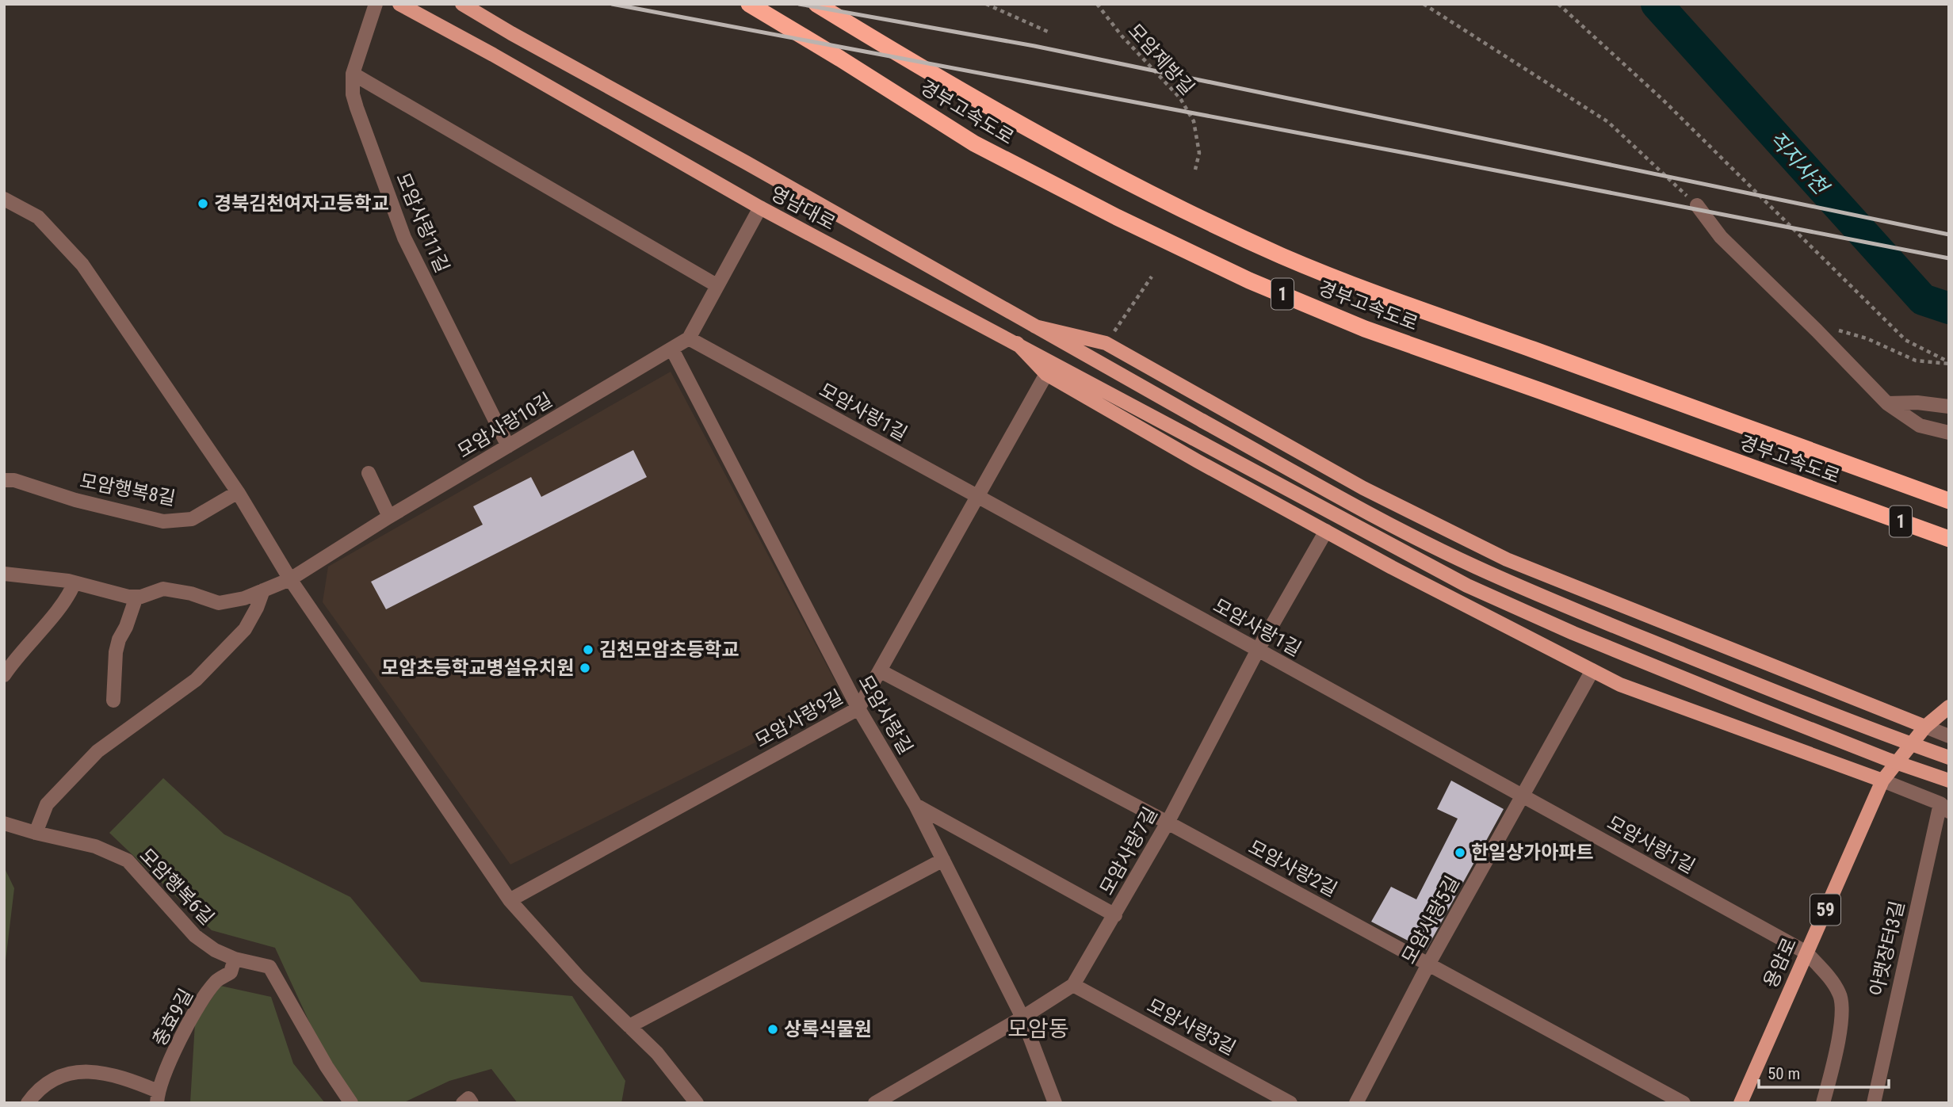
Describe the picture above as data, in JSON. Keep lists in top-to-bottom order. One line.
{"streets":{"highway":["경부고속도로","1"],"main road":["영남대로","59","용암로"],"street":["모암사랑11길","모암사랑1길","모암사랑10길","모암행복8길","모암사랑길","모암사랑9길","모암사랑7길","모암사랑2길","모암행복6길","모암사랑5길","아랫장터3길","충효9길","모암사랑3길"],"path":["모암제방길"]},"crossings":[["영남대로","모암사랑10길"],["모암사랑11길","모암사랑10길"],["모암사랑1길","모암사랑10길"],["모암사랑1길","모암사랑9길"],["모암사랑1길","모암사랑7길"],["모암사랑1길","모암사랑5길"],["모암사랑1길","용암로"],["모암사랑10길","모암사랑길"],["모암사랑길","모암사랑9길"],["모암사랑길","모암사랑7길"],["모암사랑9길","모암사랑2길"],["모암사랑7길","모암사랑2길"],["모암사랑7길","모암사랑3길"],["모암사랑2길","모암사랑5길"],["모암행복6길","충효9길"],["59","용암로"]],"districts":["모암동"],"water":["직지사천"],"places":["경북김천여자고등학교","김천모암초등학교","모암초등학교병설유치원","한일상가아파트","상록식물원"],"scale_bar":"50 m"}
